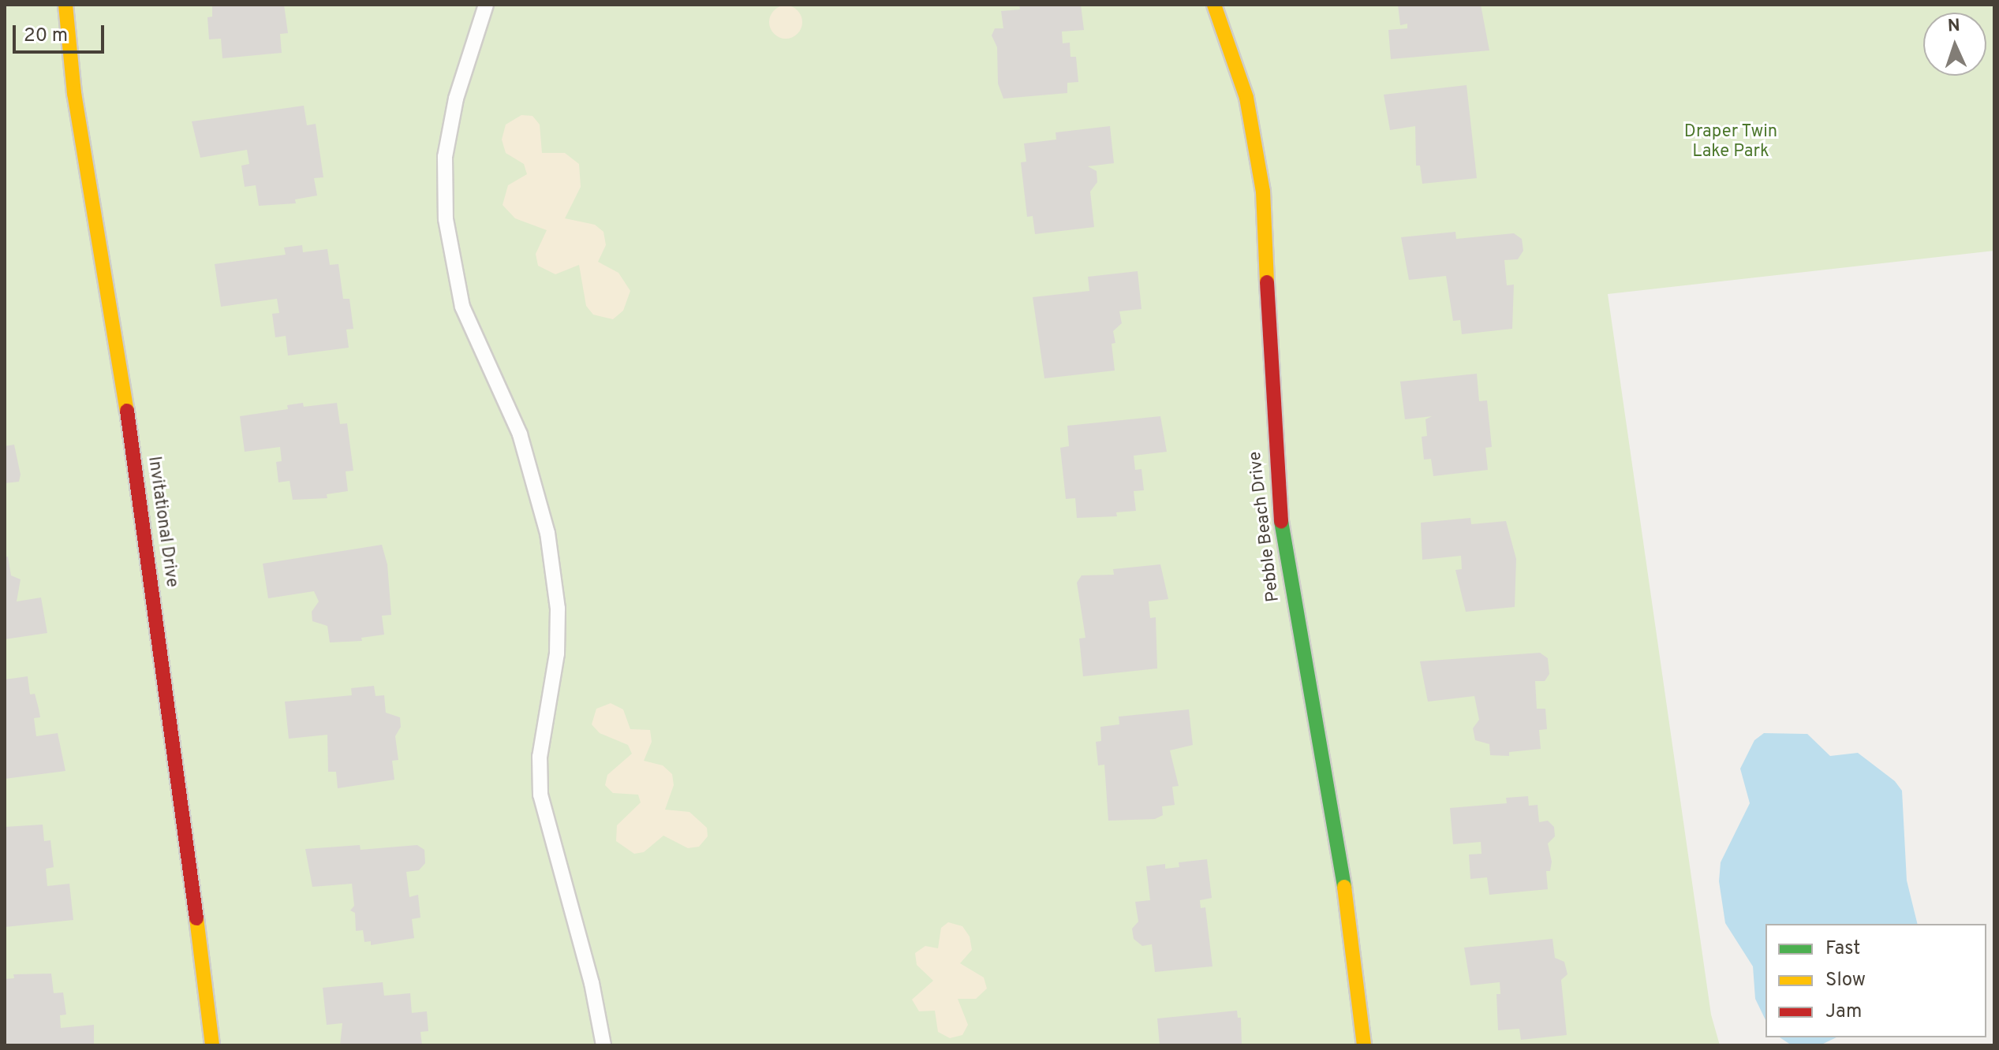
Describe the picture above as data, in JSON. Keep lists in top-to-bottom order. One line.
{"streets":{"street":["Invitational Drive","Pebble Beach Drive"]},"parks":["Draper Twin Lake Park"],"legend":["Fast","Slow","Jam"],"scale_bar":"20 m","north":"top"}
